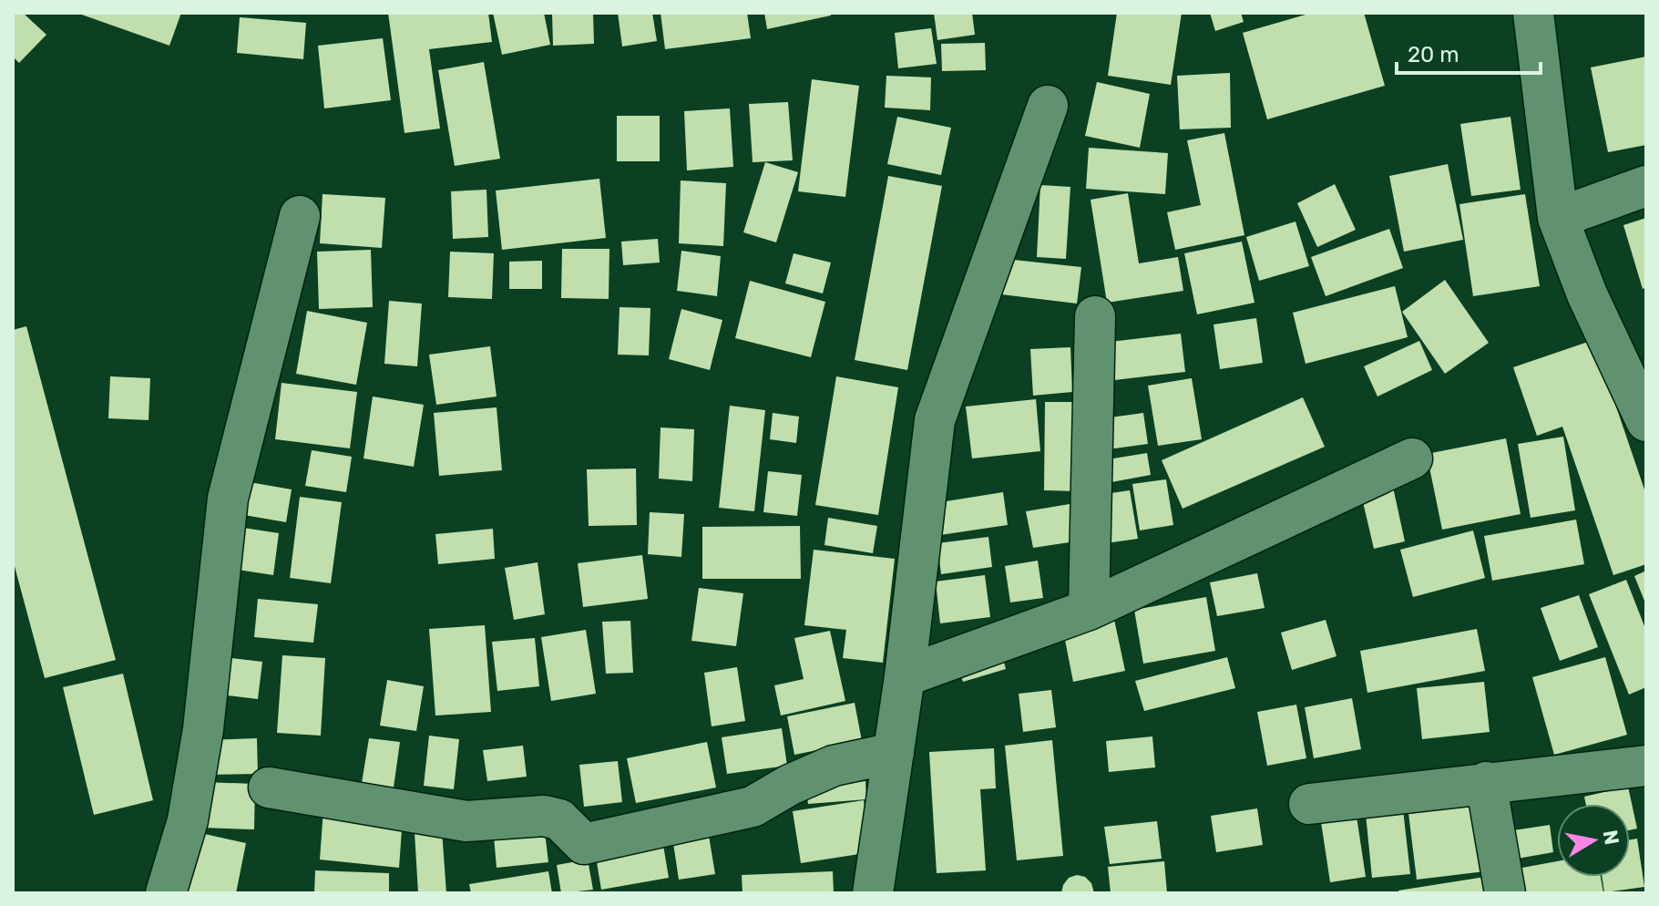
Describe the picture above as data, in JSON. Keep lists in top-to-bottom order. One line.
{"scale_bar":"20 m","north":"right"}
